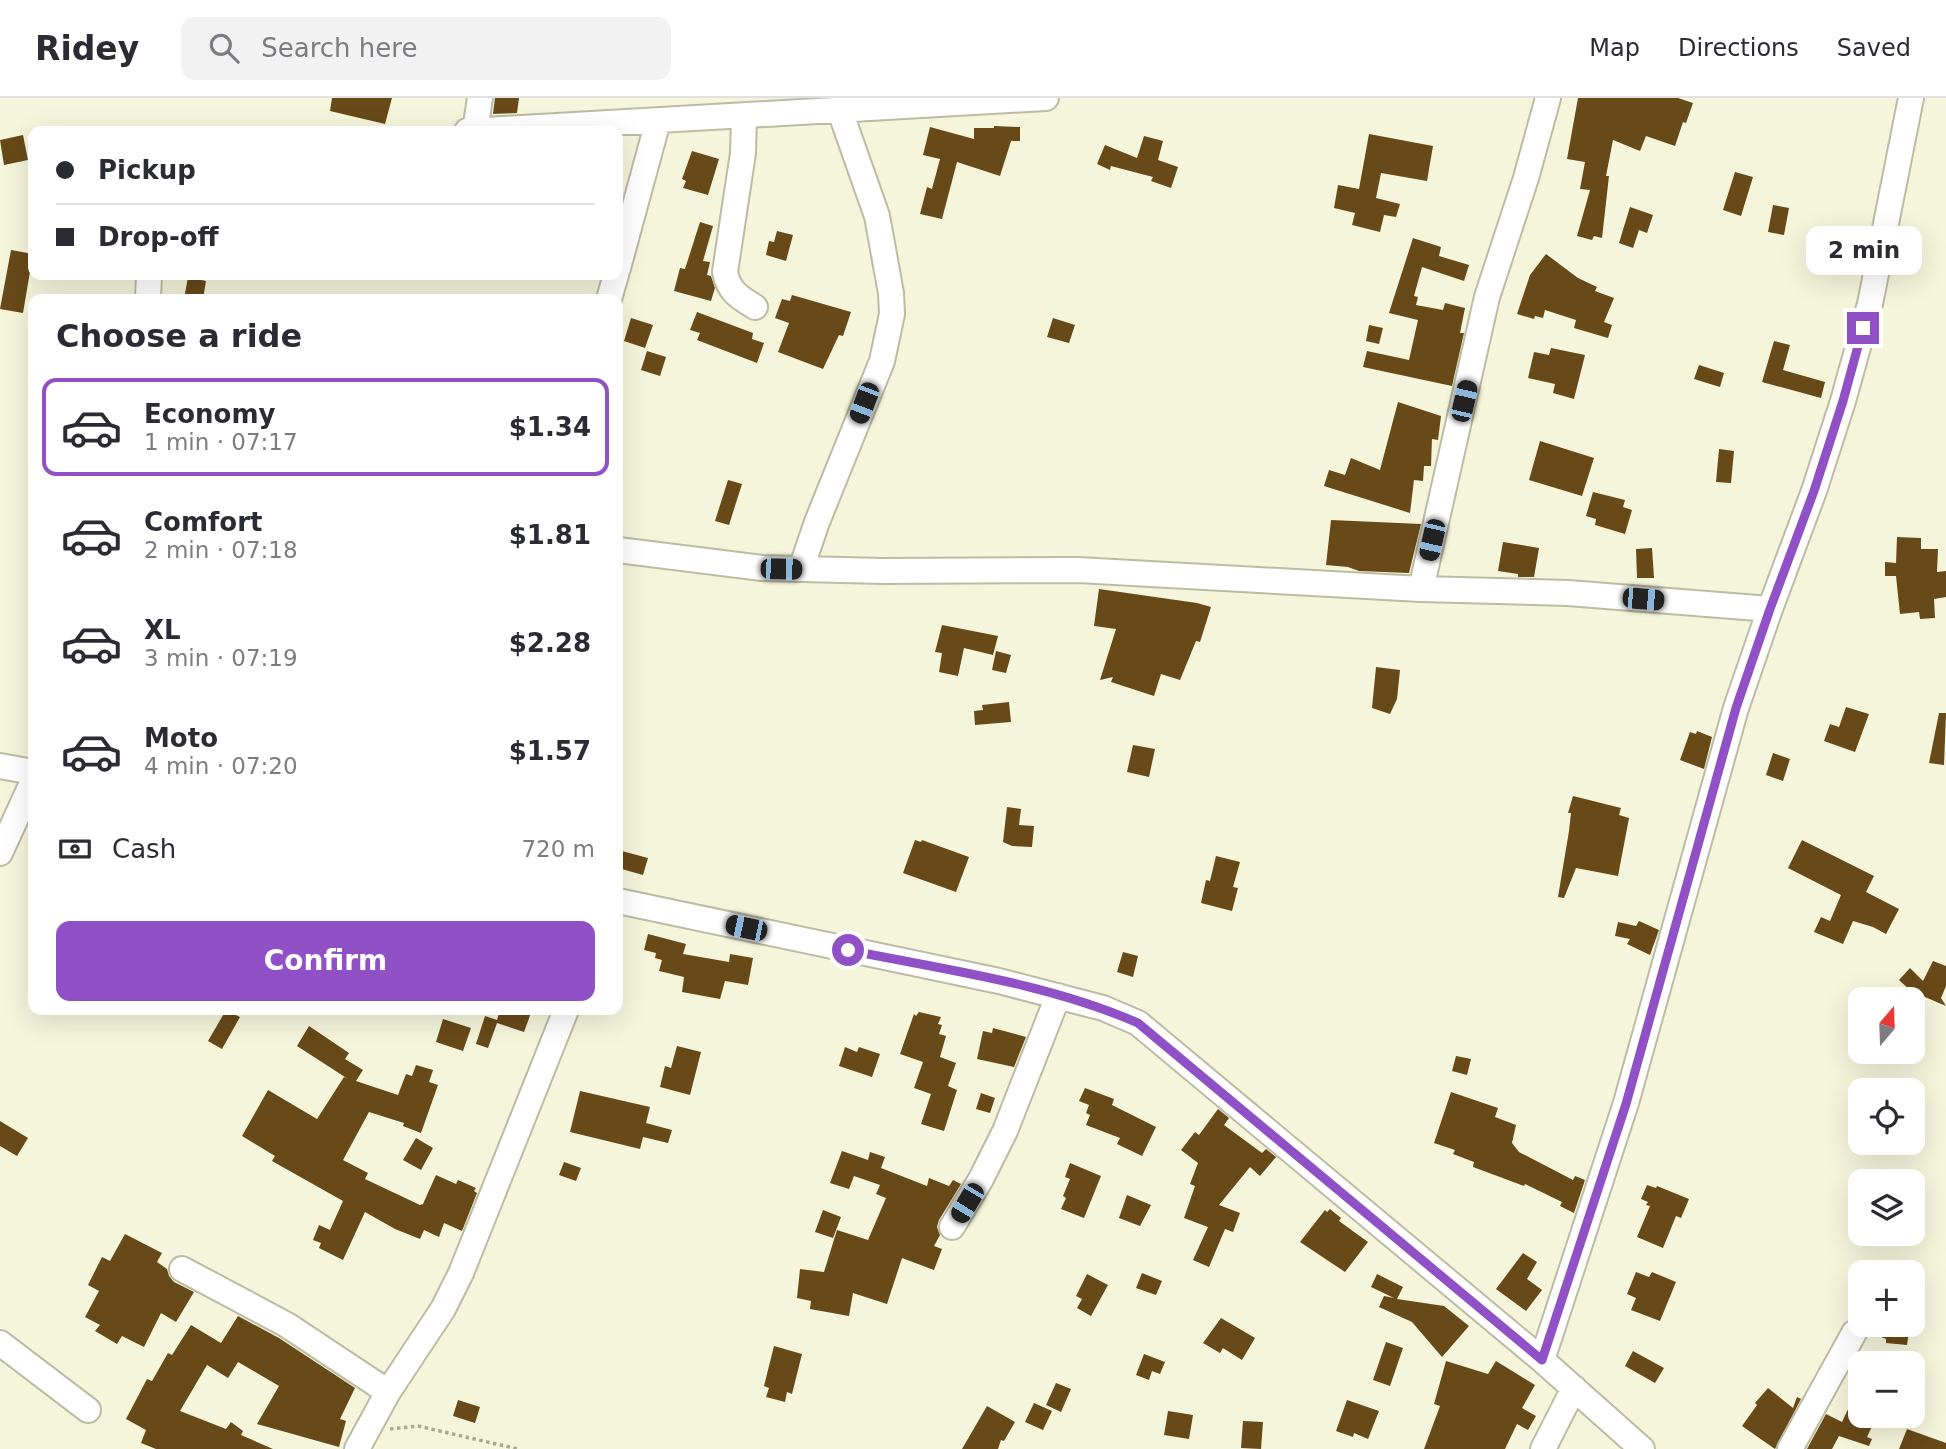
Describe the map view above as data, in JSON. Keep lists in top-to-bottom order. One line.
{"north":"top","page":{"header":"Ridey","search":"Search here","nav":["Map","Directions","Saved"],"banner":["Pickup","Drop-off"],"bubble":"2 min","heading":"Choose a ride","list":[{"name":"Economy","note":"1 min · 07:17","value":"$1.34"},{"name":"Comfort","note":"2 min · 07:18","value":"$1.81"},{"name":"XL","note":"3 min · 07:19","value":"$2.28"},{"name":"Moto","note":"4 min · 07:20","value":"$1.57"}],"pay":["Cash","720 m"],"buttons":"Confirm","map_buttons":["+","−"]}}
